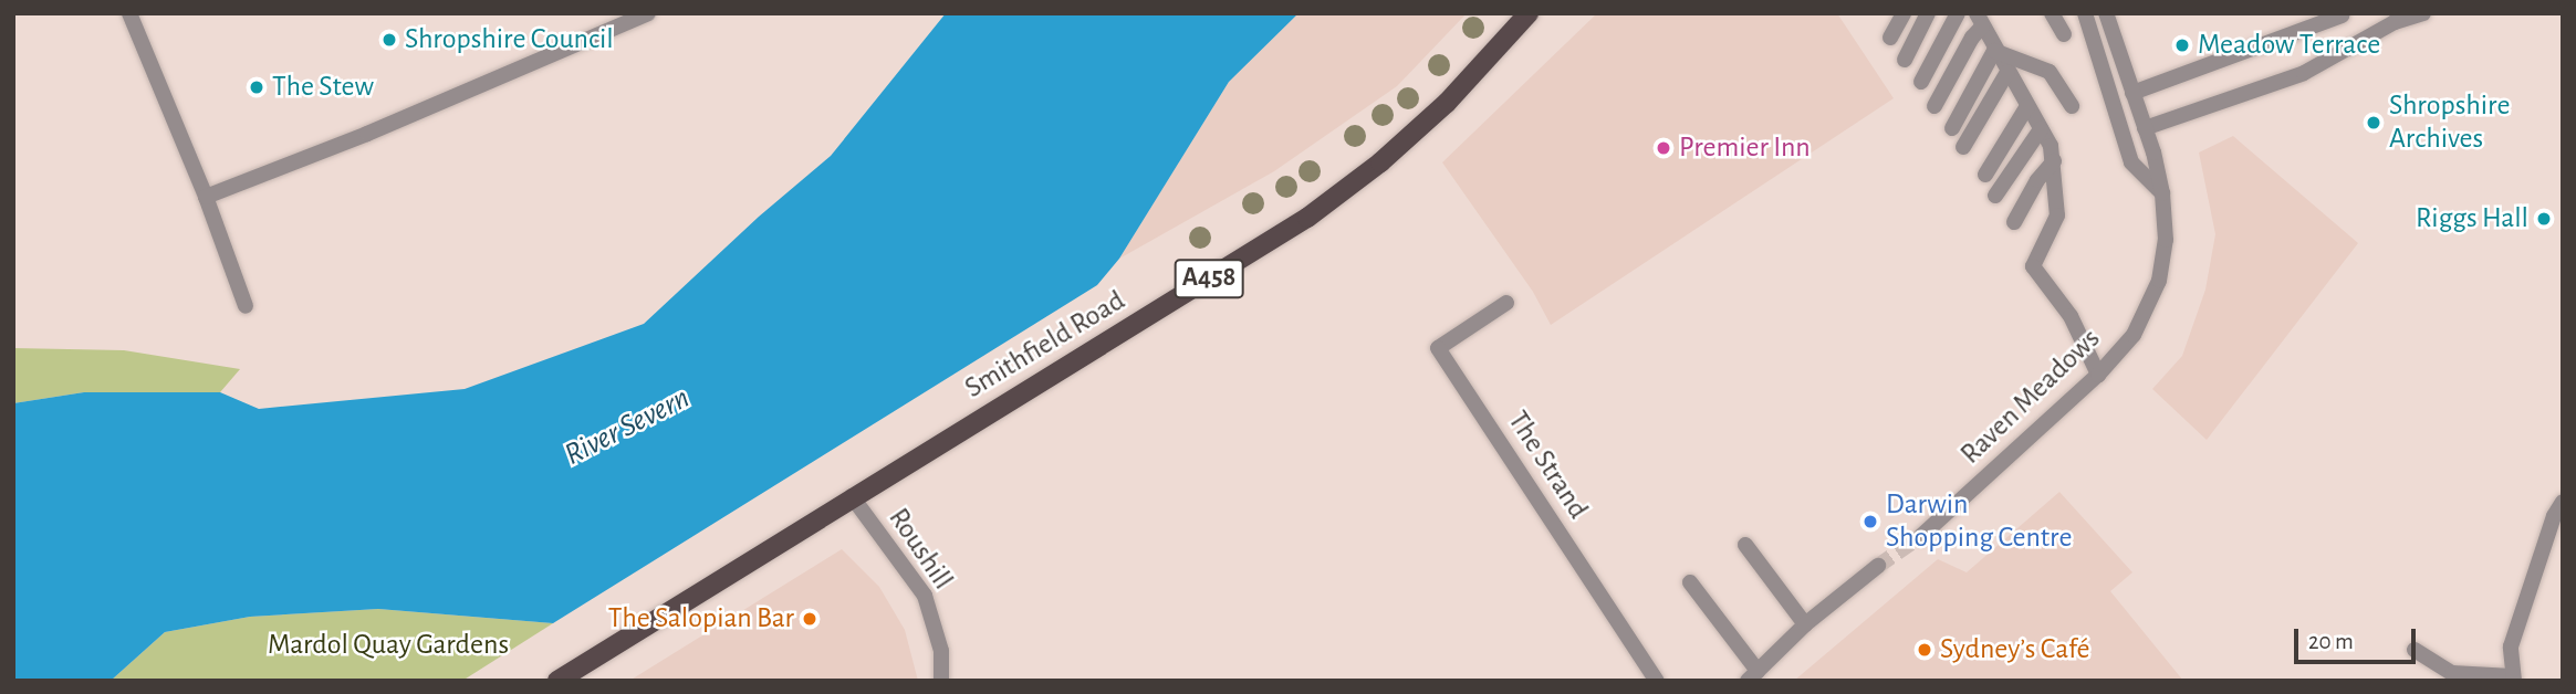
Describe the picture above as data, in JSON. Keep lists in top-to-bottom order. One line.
{"streets":{"main road":["A458","Smithfield Road"],"street":["Raven Meadows","The Strand","Roushill"]},"crossings":[["Smithfield Road","Roushill"]],"water":["River Severn"],"parks":["Mardol Quay Gardens"],"places":["Shropshire Council","Meadow Terrace","The Stew","Shropshire Archives","Premier Inn","Riggs Hall","Darwin Shopping Centre","The Salopian Bar","Sydney’s Café"],"scale_bar":"20 m"}
